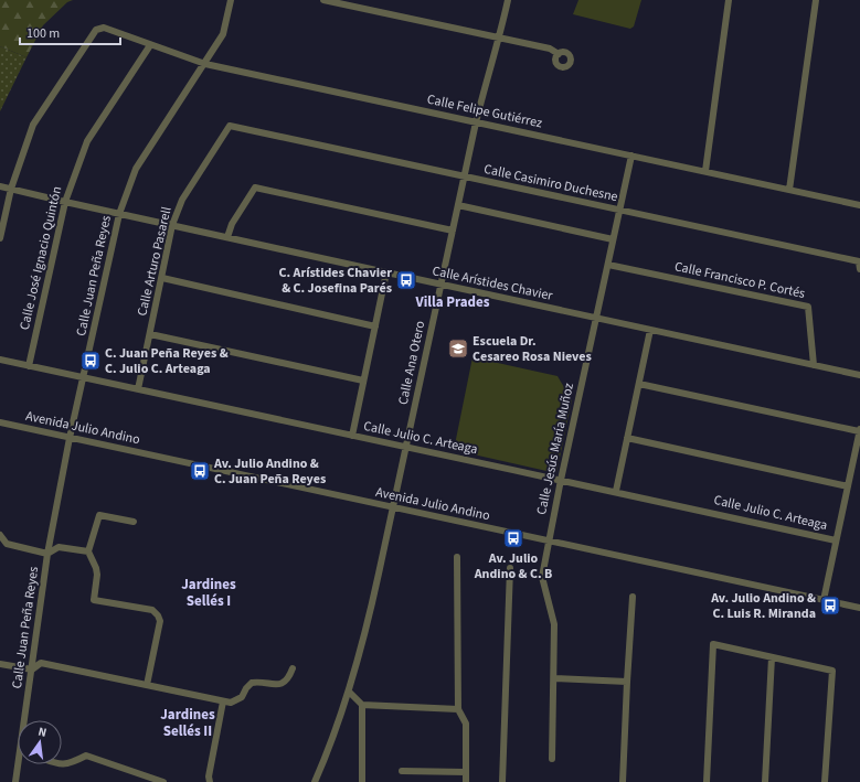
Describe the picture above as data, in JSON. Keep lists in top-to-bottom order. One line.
{"streets":{"street":["Calle Felipe Gutiérrez","Calle Casimiro Duchesne","Calle José Ignacio Quintón","Calle Arturo Pasarell","Calle Juan Peña Reyes","Calle Francisco P. Cortés","Calle Arístides Chavier","Calle Ana Otero","Avenida Julio Andino","Calle Julio C. Arteaga","Calle Jesús María Muñoz"]},"crossings":[["Calle Felipe Gutiérrez","Calle José Ignacio Quintón"],["Calle Felipe Gutiérrez","Calle Juan Peña Reyes"],["Calle Felipe Gutiérrez","Calle Arístides Chavier"],["Calle Felipe Gutiérrez","Calle Ana Otero"],["Calle Felipe Gutiérrez","Calle Jesús María Muñoz"],["Calle Casimiro Duchesne","Calle Arturo Pasarell"],["Calle Casimiro Duchesne","Calle Ana Otero"],["Calle Casimiro Duchesne","Calle Jesús María Muñoz"],["Calle José Ignacio Quintón","Calle Arístides Chavier"],["Calle José Ignacio Quintón","Calle Julio C. Arteaga"],["Calle Arturo Pasarell","Calle Arístides Chavier"],["Calle Arturo Pasarell","Calle Julio C. Arteaga"],["Calle Juan Peña Reyes","Calle Arístides Chavier"],["Calle Juan Peña Reyes","Avenida Julio Andino"],["Calle Juan Peña Reyes","Calle Julio C. Arteaga"],["Calle Francisco P. Cortés","Calle Arístides Chavier"],["Calle Francisco P. Cortés","Calle Jesús María Muñoz"],["Calle Arístides Chavier","Calle Ana Otero"],["Calle Arístides Chavier","Calle Jesús María Muñoz"],["Calle Ana Otero","Avenida Julio Andino"],["Calle Ana Otero","Calle Julio C. Arteaga"],["Avenida Julio Andino","Calle Jesús María Muñoz"],["Calle Julio C. Arteaga","Calle Jesús María Muñoz"]],"districts":["Villa Prades","Jardines Sellés I","Jardines Sellés II"],"places":{"bus stop":["C. Arístides Chavier & C. Josefina Parés","C. Juan Peña Reyes & C. Julio C. Arteaga","Av. Julio Andino & C. Juan Peña Reyes","Av. Julio Andino & C. B","Av. Julio Andino & C. Luis R. Miranda"],"school or university":["Escuela Dr. Cesareo Rosa Nieves"]},"scale_bar":"100 m","north":"top"}
